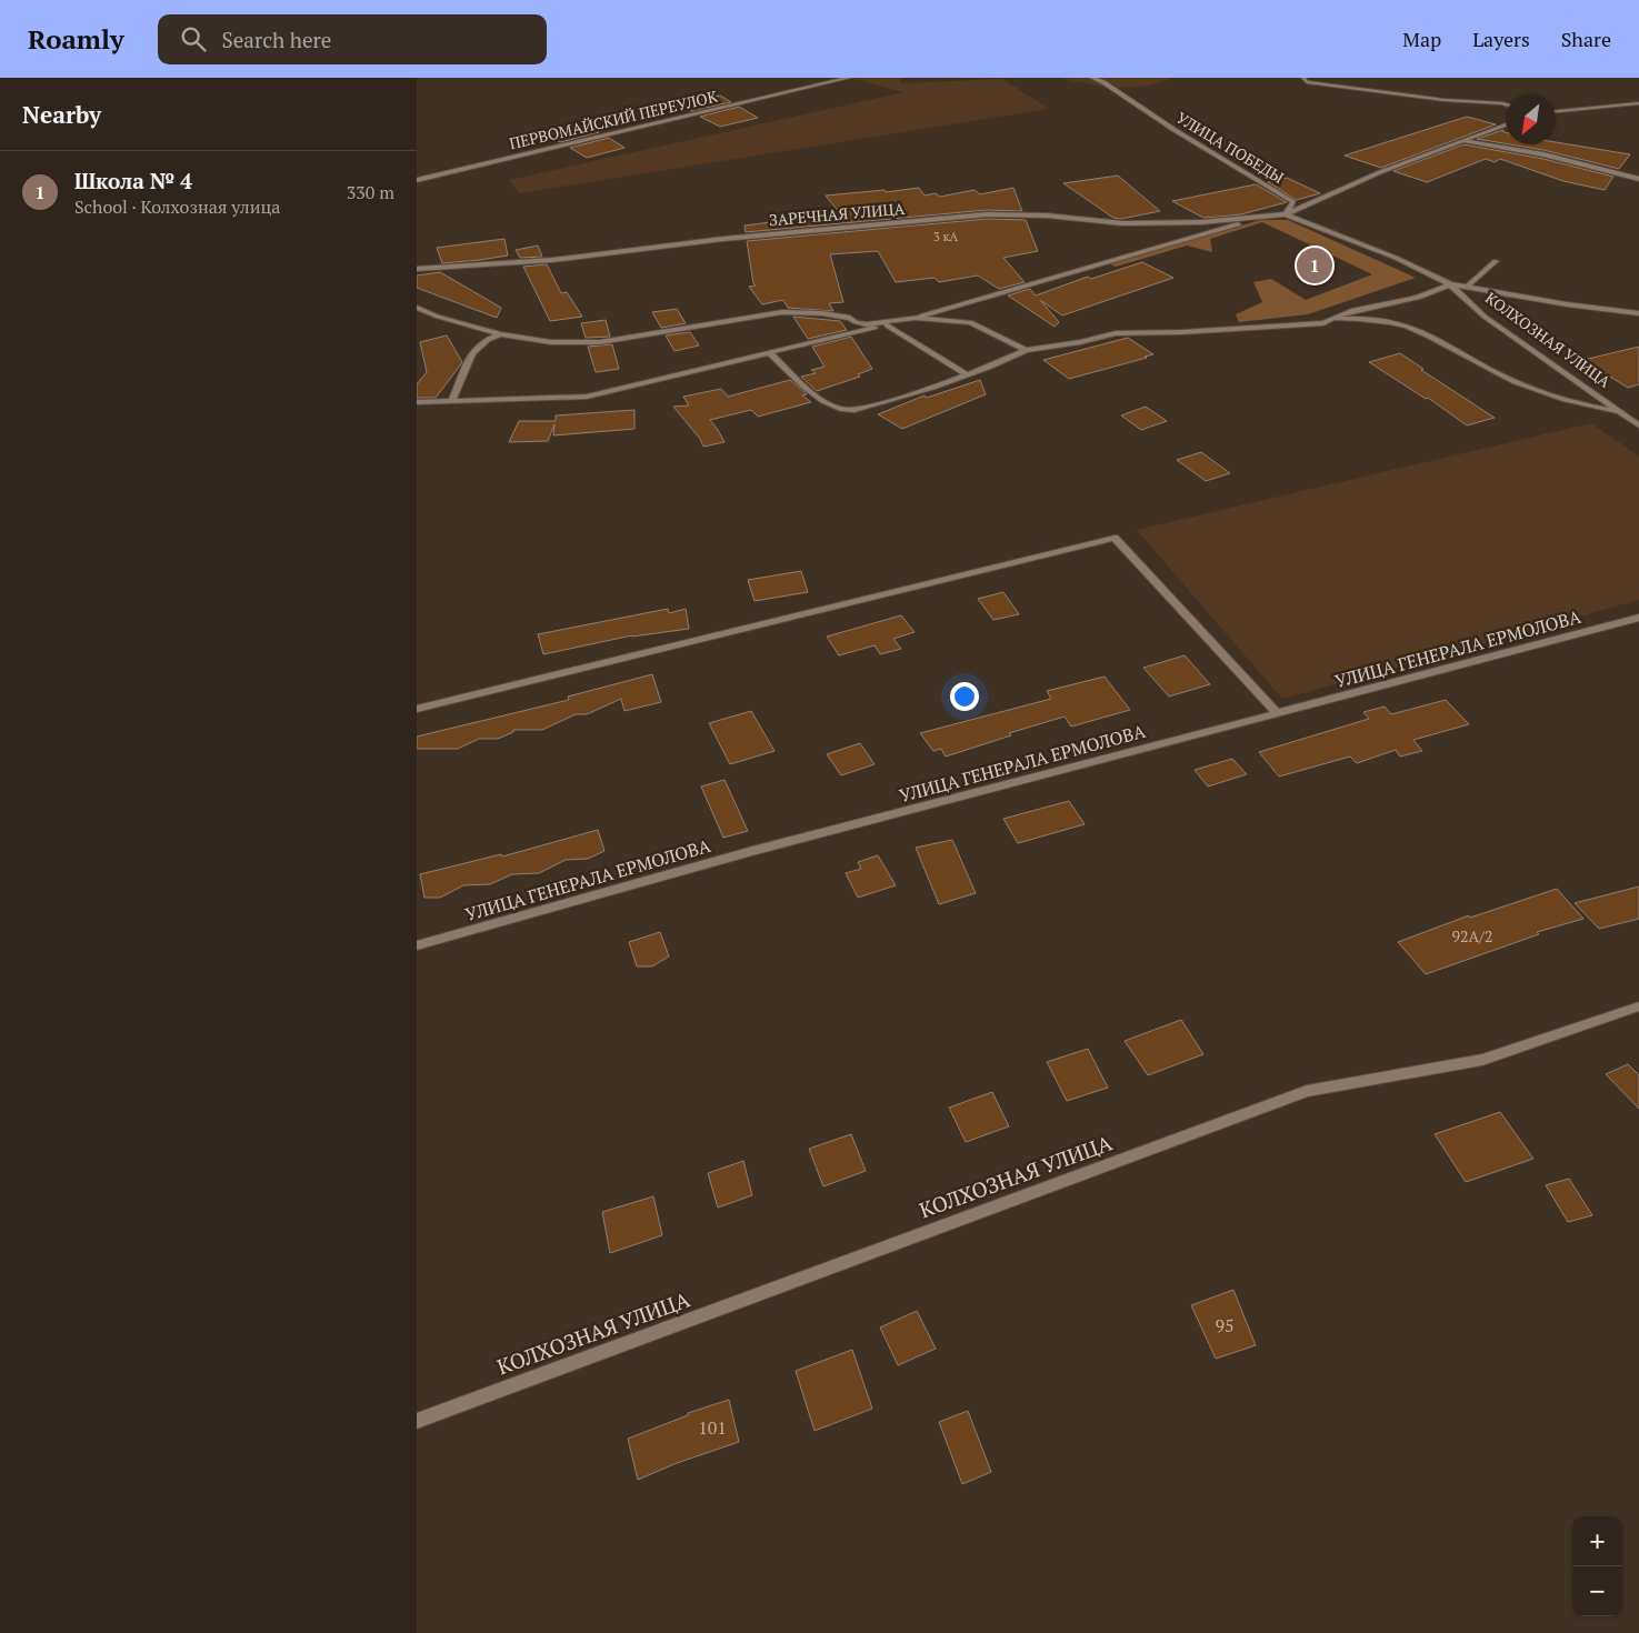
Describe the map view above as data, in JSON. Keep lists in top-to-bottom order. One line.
{"streets":{"street":["ПЕРВОМАЙСКИЙ ПЕРЕУЛОК","УЛИЦА ПОБЕДЫ","ЗАРЕЧНАЯ УЛИЦА","КОЛХОЗНАЯ УЛИЦА","УЛИЦА ГЕНЕРАЛА ЕРМОЛОВА"]},"crossings":[["УЛИЦА ПОБЕДЫ","ЗАРЕЧНАЯ УЛИЦА"],["УЛИЦА ПОБЕДЫ","КОЛХОЗНАЯ УЛИЦА"],["ЗАРЕЧНАЯ УЛИЦА","КОЛХОЗНАЯ УЛИЦА"]],"house_numbers":["3 кА","92А/2","95","101"],"north":"bottom left","page":{"header":"Roamly","search":"Search here","nav":["Map","Layers","Share"],"heading":"Nearby","list":[{"mark":"1","name":"Школа № 4","note":"School · Колхозная улица","value":"330 m"}],"pins":"1","map_buttons":["+","−"]}}
